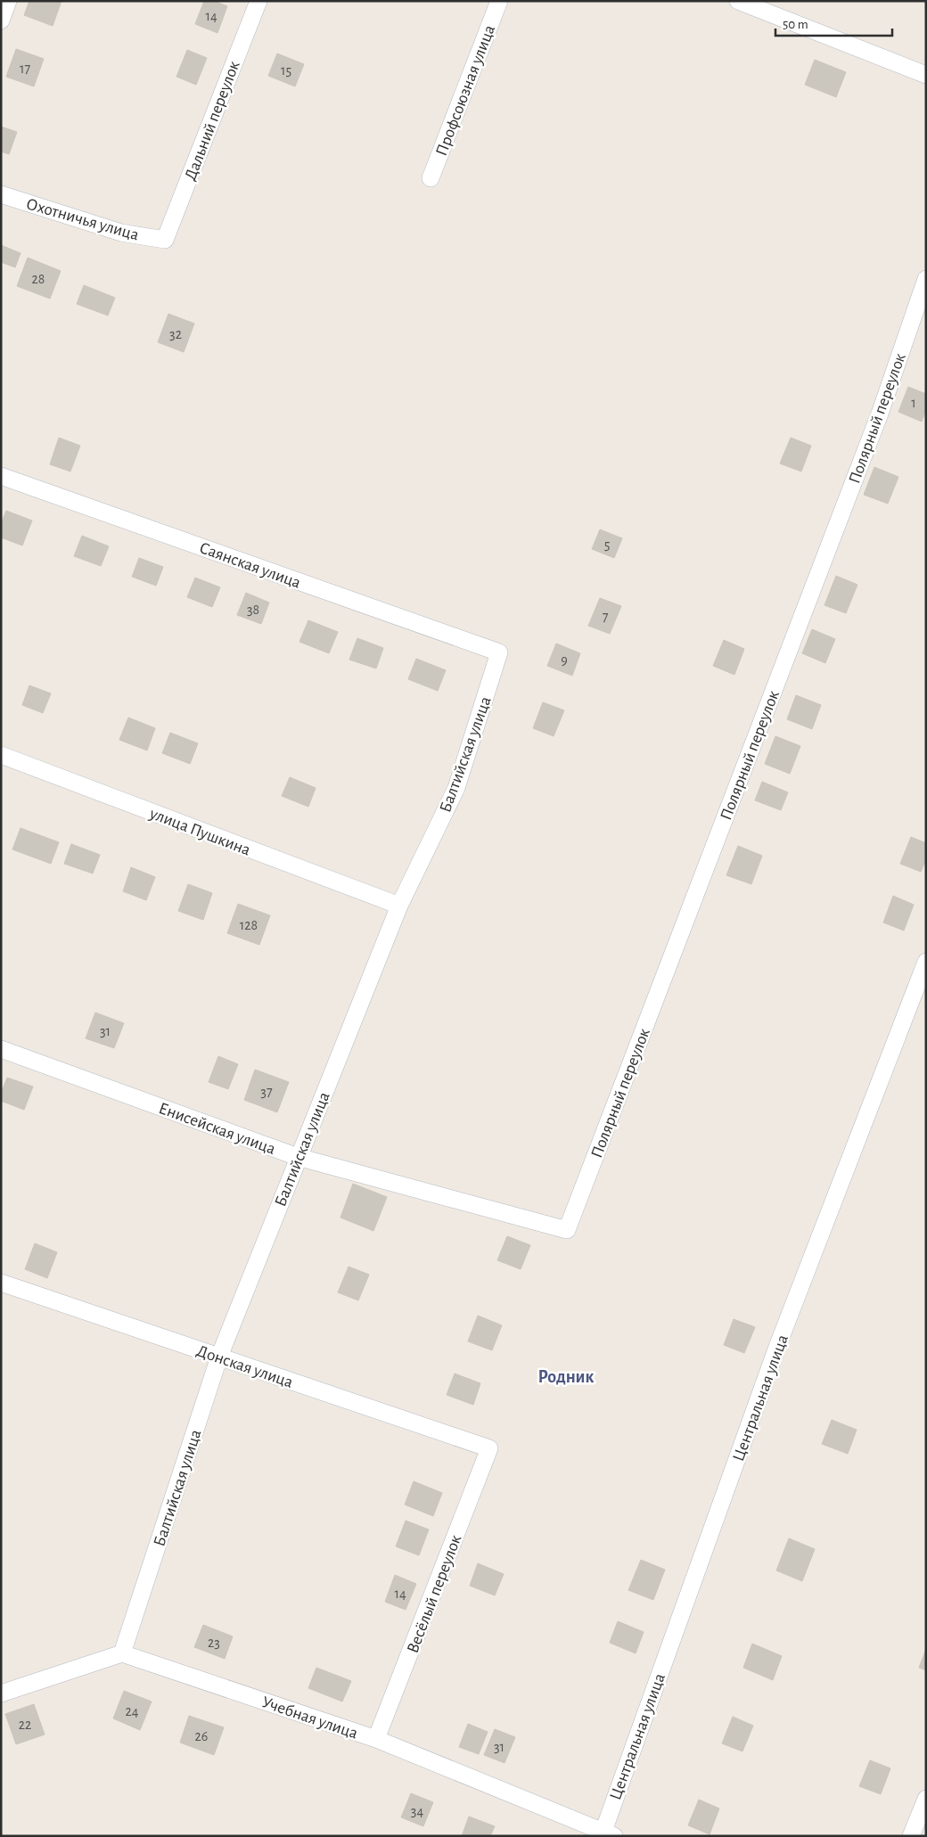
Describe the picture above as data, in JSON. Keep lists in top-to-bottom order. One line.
{"streets":{"street":["Профсоюзная улица","Дальний переулок","Охотничья улица","Полярный переулок","Саянская улица","Балтийская улица","улица Пушкина","Енисейская улица","Донская улица","Центральная улица","Весёлый переулок","Учебная улица"]},"crossings":[["Дальний переулок","Охотничья улица"],["Полярный переулок","Енисейская улица"],["Саянская улица","Балтийская улица"],["Балтийская улица","улица Пушкина"],["Балтийская улица","Енисейская улица"],["Балтийская улица","Донская улица"],["Балтийская улица","Учебная улица"],["Донская улица","Весёлый переулок"],["Центральная улица","Учебная улица"],["Весёлый переулок","Учебная улица"]],"districts":["Родник"],"house_numbers":["14","17","15","28","32","1","5","38","7","9","128","31","37","14","23","24","22","26","31","34"],"scale_bar":"50 m"}
